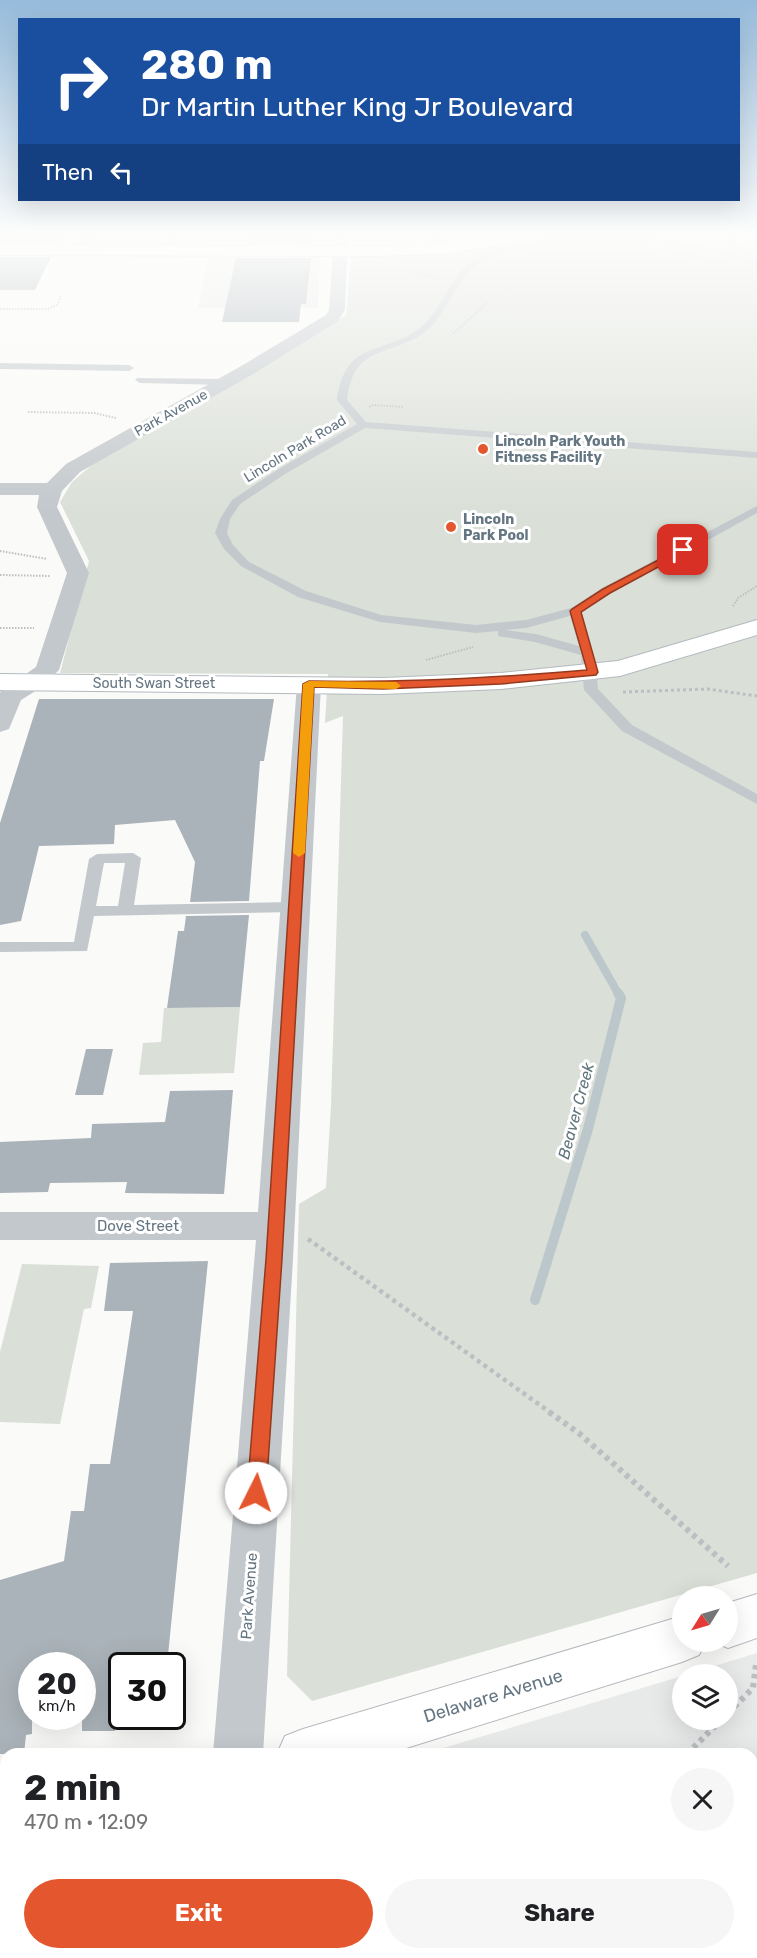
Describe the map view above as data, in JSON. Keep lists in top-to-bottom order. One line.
{"streets":{"street":["Park Avenue","South Swan Street","Dove Street","Delaware Avenue"],"lane":["Lincoln Park Road"]},"crossings":[["Park Avenue","South Swan Street"],["Park Avenue","Dove Street"],["Lincoln Park Road","South Swan Street"]],"water":["Beaver Creek"],"places":["Lincoln Park Youth Fitness Facility","Lincoln Park Pool"],"north":"bottom left","page":{"turn":["280 m","Dr Martin Luther King Jr Boulevard"],"then":"Then","speed":"20 km/h","limit":"30","heading":["2 min","470 m · 12:09"],"buttons":["Exit","Share"]}}
